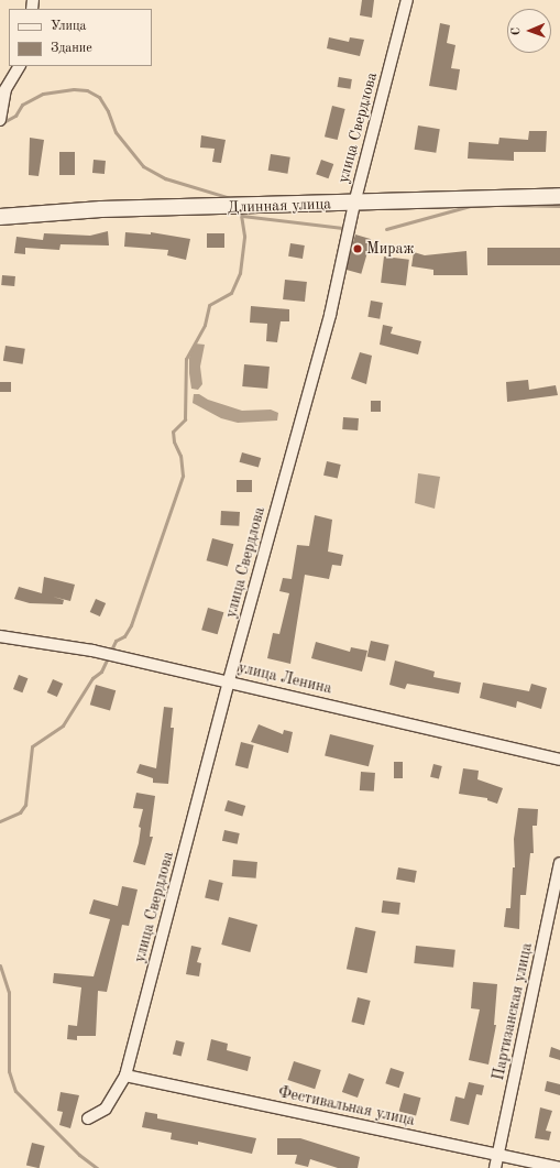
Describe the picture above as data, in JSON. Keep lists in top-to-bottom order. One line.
{"streets":{"main road":["Длинная улица"],"street":["улица Свердлова","улица Ленина","Партизанская улица","Фестивальная улица"]},"crossings":[["улица Свердлова","Длинная улица"],["улица Свердлова","улица Ленина"],["улица Свердлова","Фестивальная улица"],["Партизанская улица","Фестивальная улица"]],"places":["Мираж"],"legend":["Улица","Здание"],"north":"left"}
